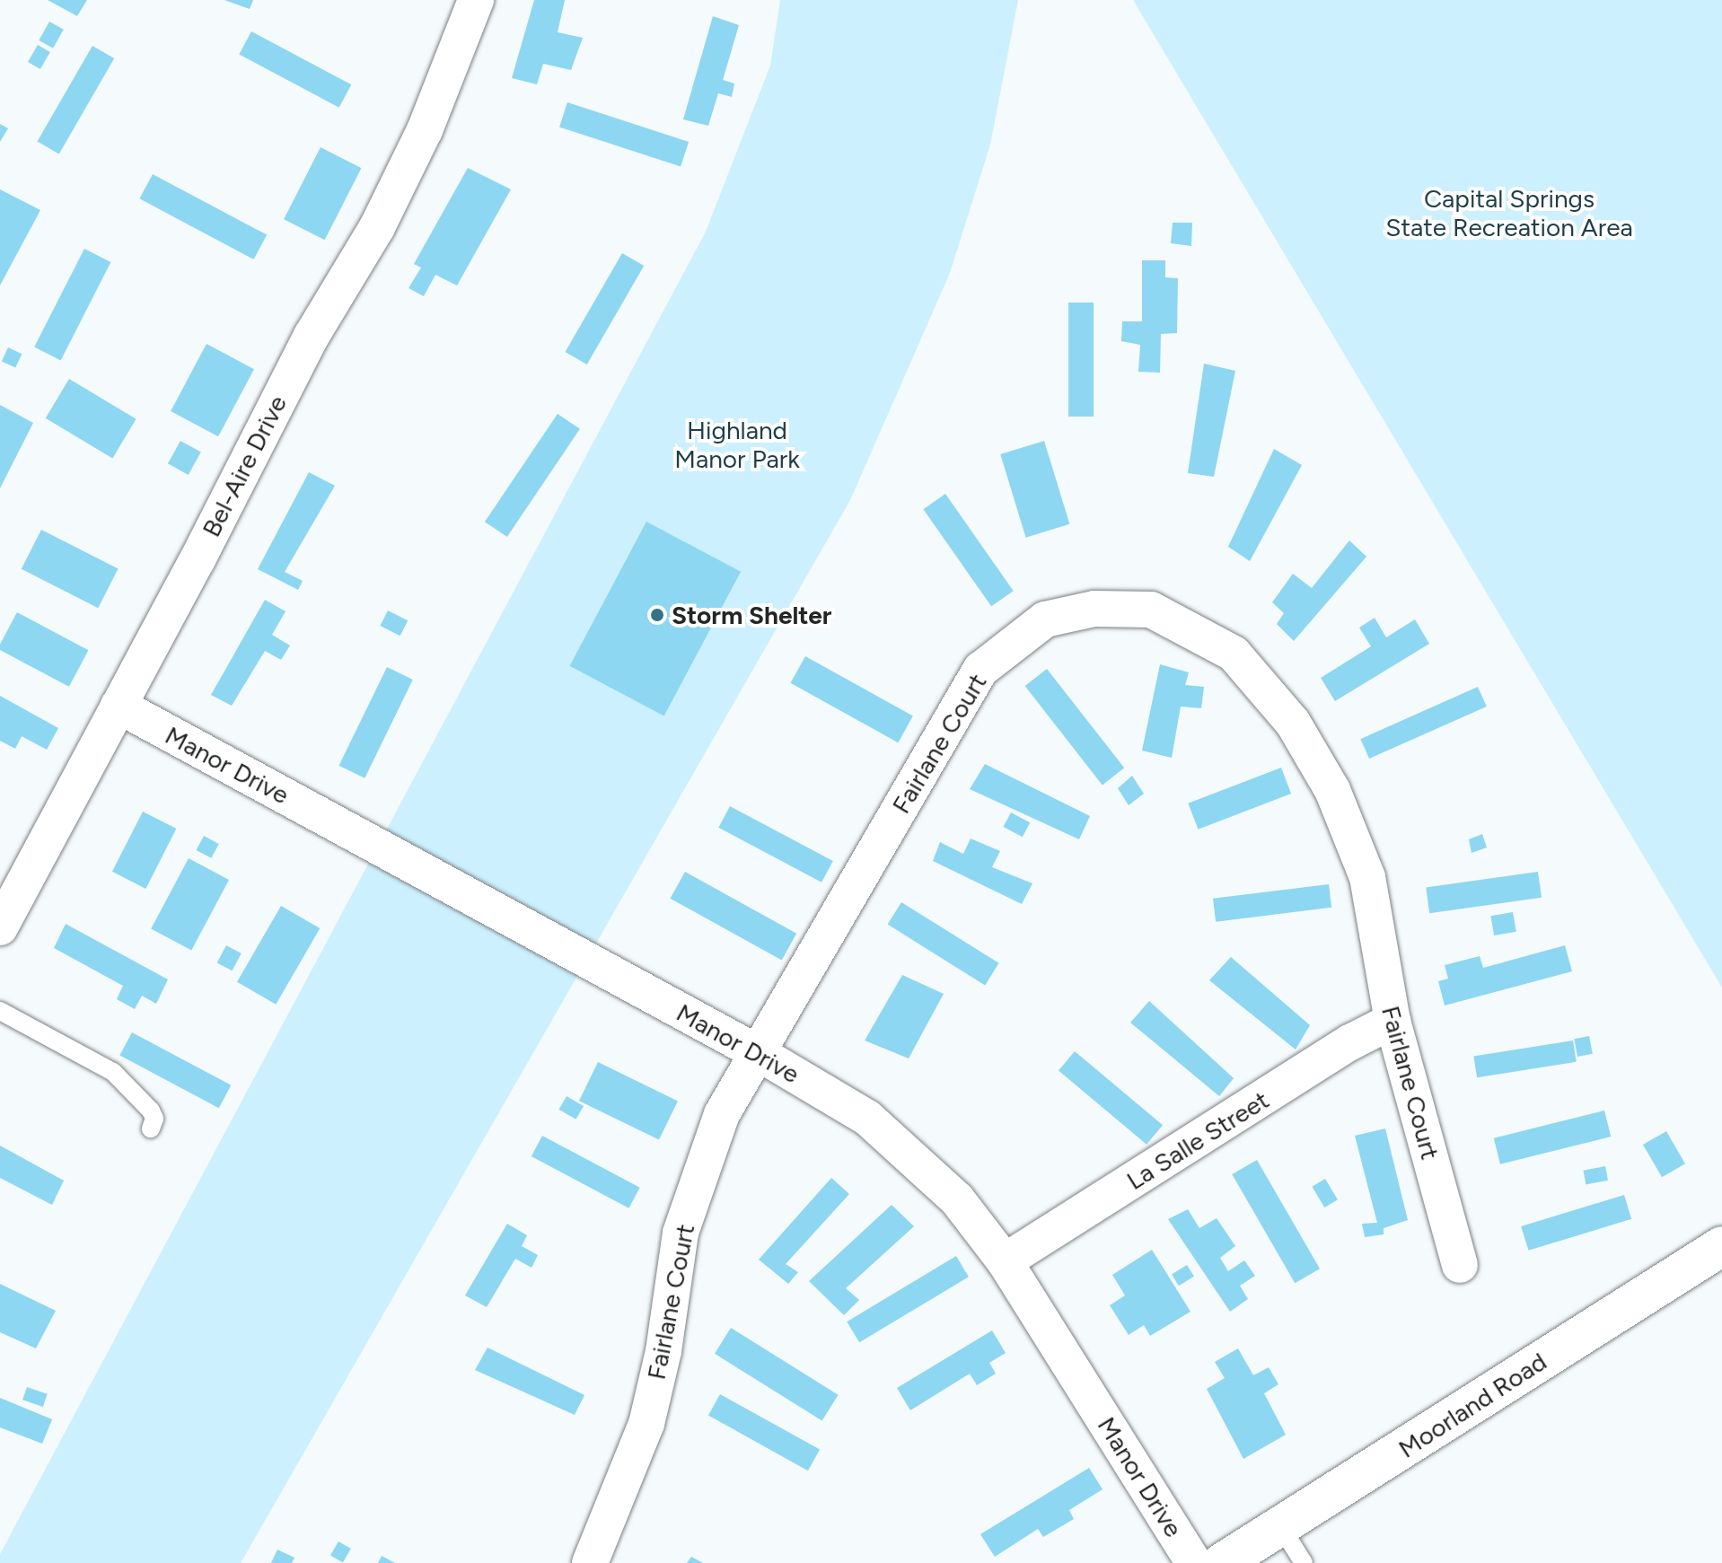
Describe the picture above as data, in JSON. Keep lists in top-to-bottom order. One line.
{"streets":{"street":["Bel-Aire Drive","Fairlane Court","Manor Drive","La Salle Street","Moorland Road"]},"crossings":[["Bel-Aire Drive","Manor Drive"],["Fairlane Court","Manor Drive"],["Fairlane Court","La Salle Street"],["Manor Drive","La Salle Street"]],"parks":["Capital Springs State Recreation Area","Highland Manor Park"],"places":["Storm Shelter"]}
